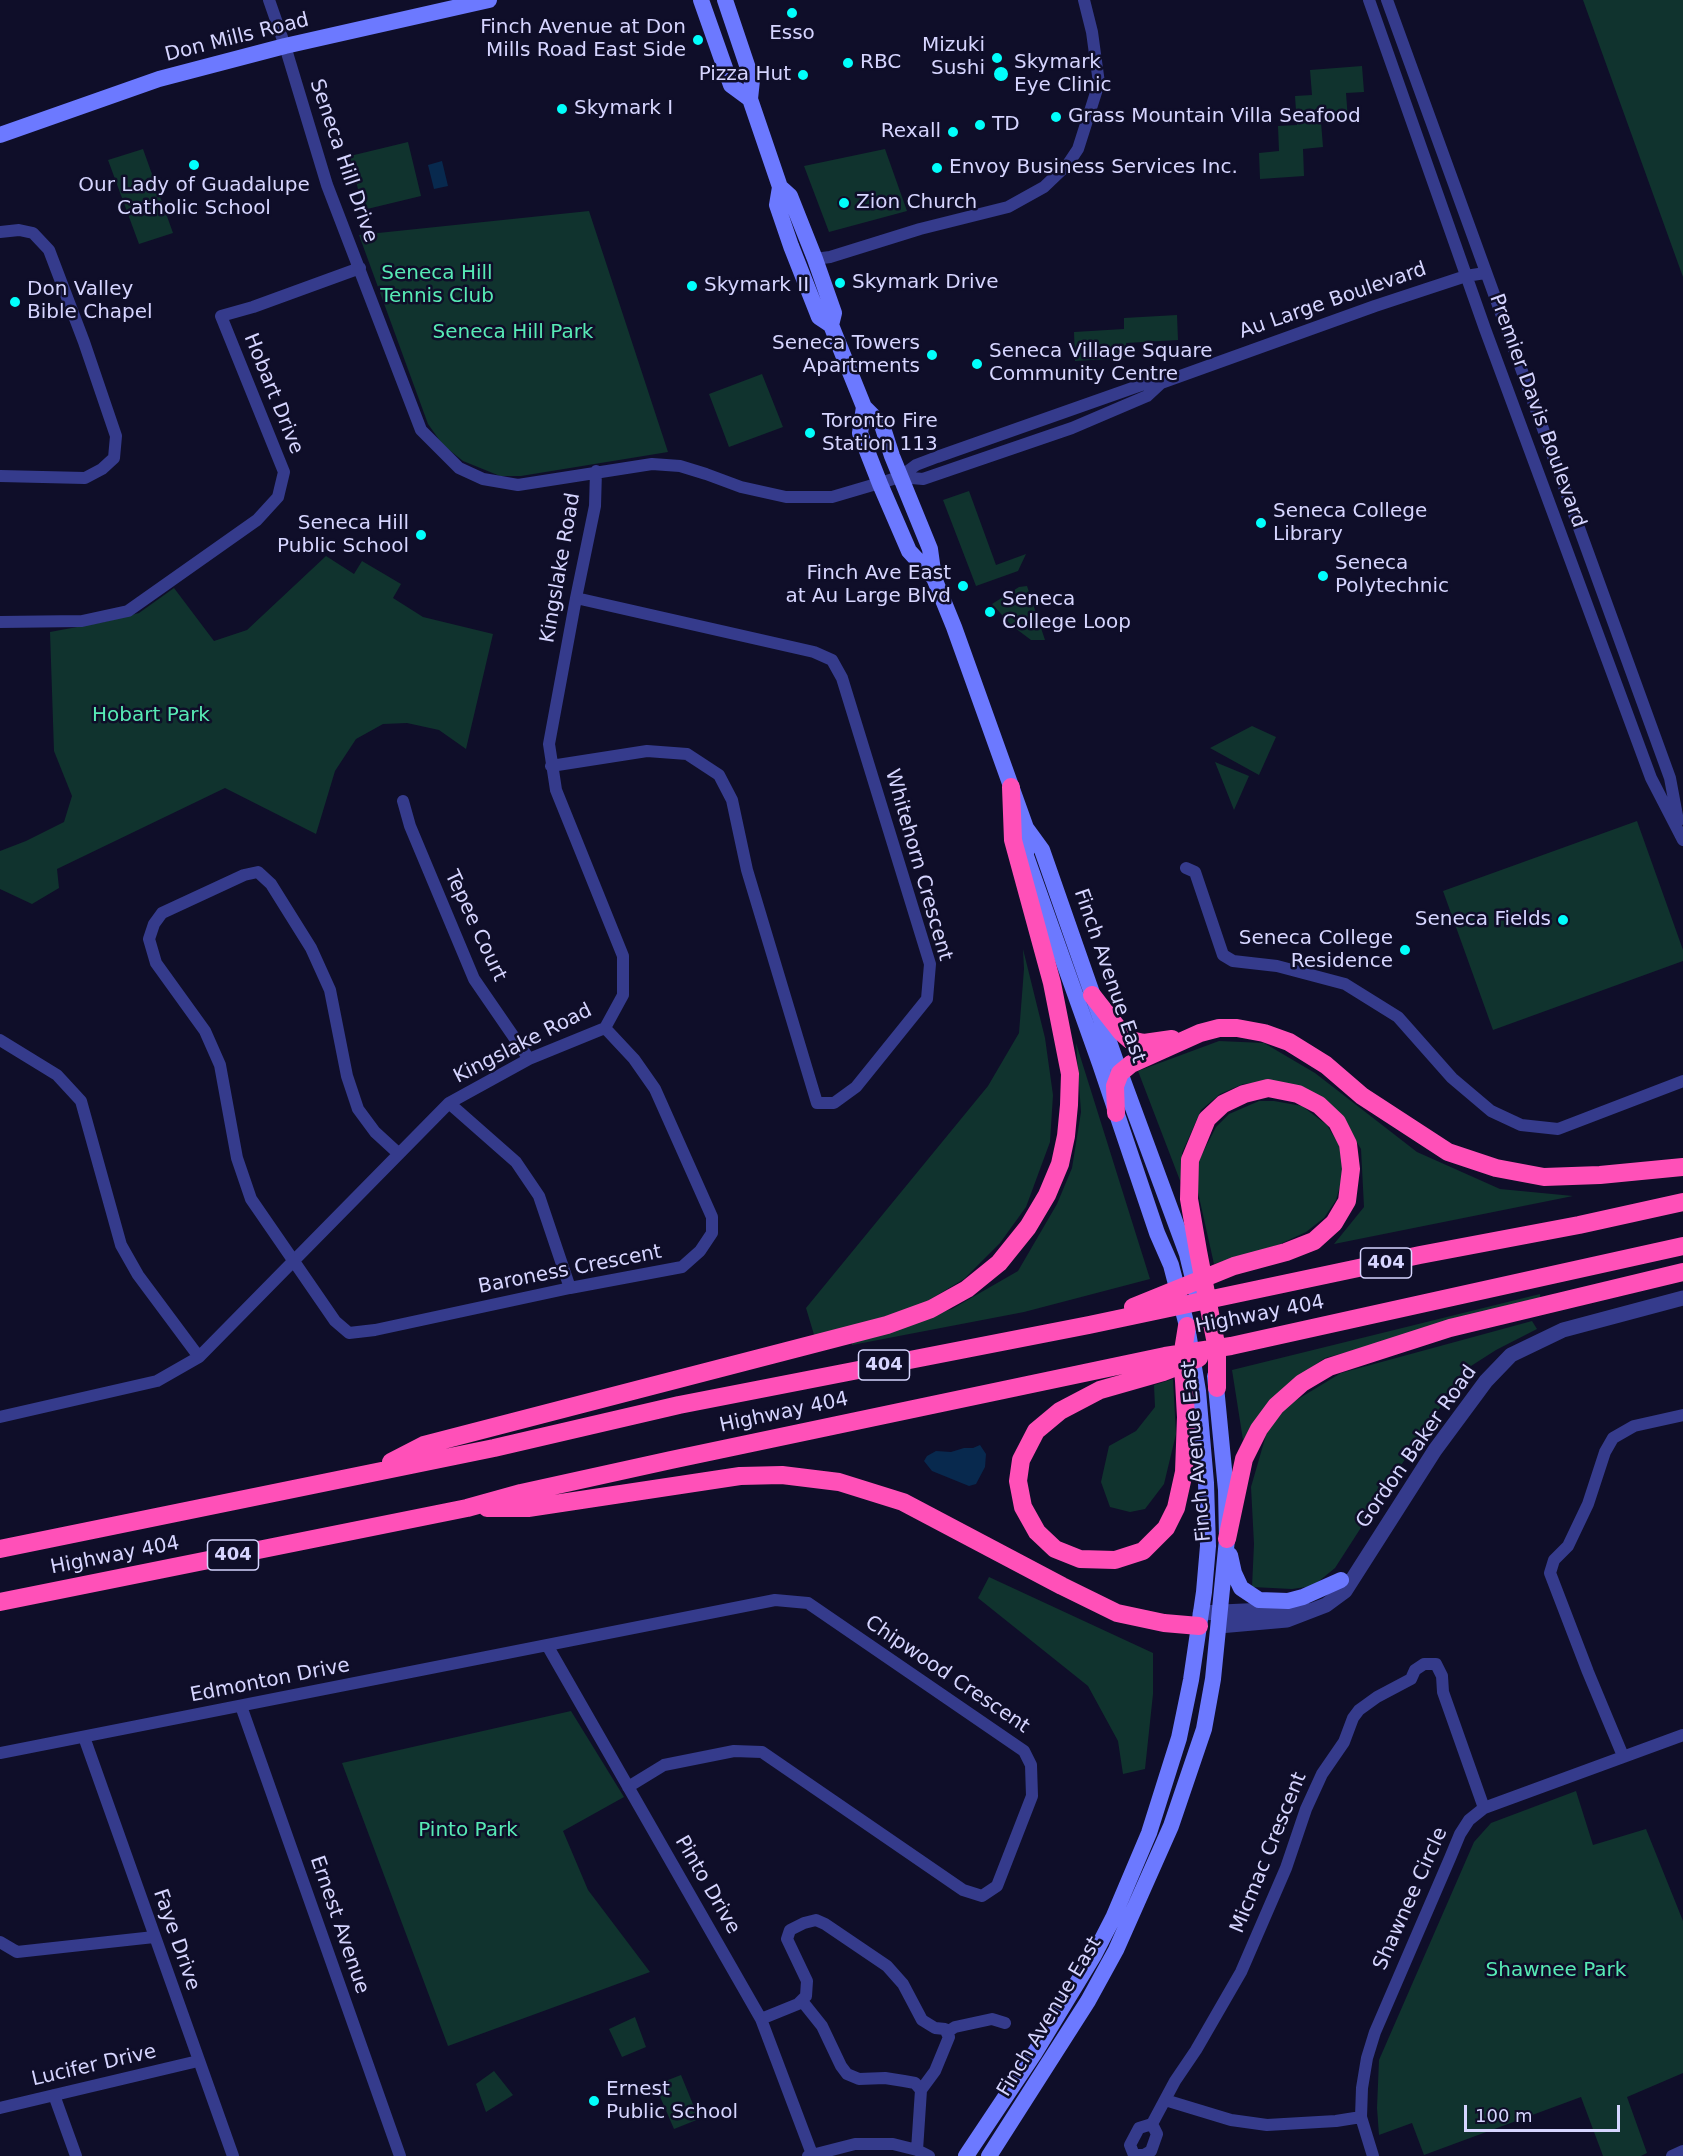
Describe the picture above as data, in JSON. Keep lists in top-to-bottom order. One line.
{"streets":{"highway":["404","Highway 404"],"main road":["Don Mills Road","Finch Avenue East"],"street":["Seneca Hill Drive","Au Large Boulevard","Hobart Drive","Premier Davis Boulevard","Kingslake Road","Whitehorn Crescent","Tepee Court","Baroness Crescent","Gordon Baker Road","Chipwood Crescent","Edmonton Drive","Micmac Crescent","Pinto Drive","Shawnee Circle","Ernest Avenue","Faye Drive","Lucifer Drive"]},"crossings":[["Don Mills Road","Seneca Hill Drive"],["Seneca Hill Drive","Au Large Boulevard"],["Seneca Hill Drive","Hobart Drive"],["Seneca Hill Drive","Kingslake Road"],["Seneca Hill Drive","Finch Avenue East"],["Au Large Boulevard","Premier Davis Boulevard"],["Au Large Boulevard","Finch Avenue East"],["Kingslake Road","Whitehorn Crescent"],["Kingslake Road","Tepee Court"],["Kingslake Road","Baroness Crescent"],["Finch Avenue East","Gordon Baker Road"],["Chipwood Crescent","Edmonton Drive"],["Chipwood Crescent","Pinto Drive"],["Edmonton Drive","Pinto Drive"],["Edmonton Drive","Ernest Avenue"],["Edmonton Drive","Faye Drive"],["Micmac Crescent","Shawnee Circle"],["Faye Drive","Lucifer Drive"]],"parks":["Seneca Hill Tennis Club","Seneca Hill Park","Hobart Park","Pinto Park","Shawnee Park"],"places":["Esso","Finch Avenue at Don Mills Road East Side","Mizuki Sushi","RBC","Skymark Eye Clinic","Pizza Hut","Skymark I","Grass Mountain Villa Seafood","TD","Rexall","Our Lady of Guadalupe Catholic School","Envoy Business Services Inc.","Zion Church","Skymark Drive","Skymark II","Don Valley Bible Chapel","Seneca Towers Apartments","Seneca Village Square Community Centre","Toronto Fire Station 113","Seneca College Library","Seneca Hill Public School","Seneca Polytechnic","Finch Ave East at Au Large Blvd","Seneca College Loop","Seneca Fields","Seneca College Residence","Ernest Public School"],"scale_bar":"100 m"}
